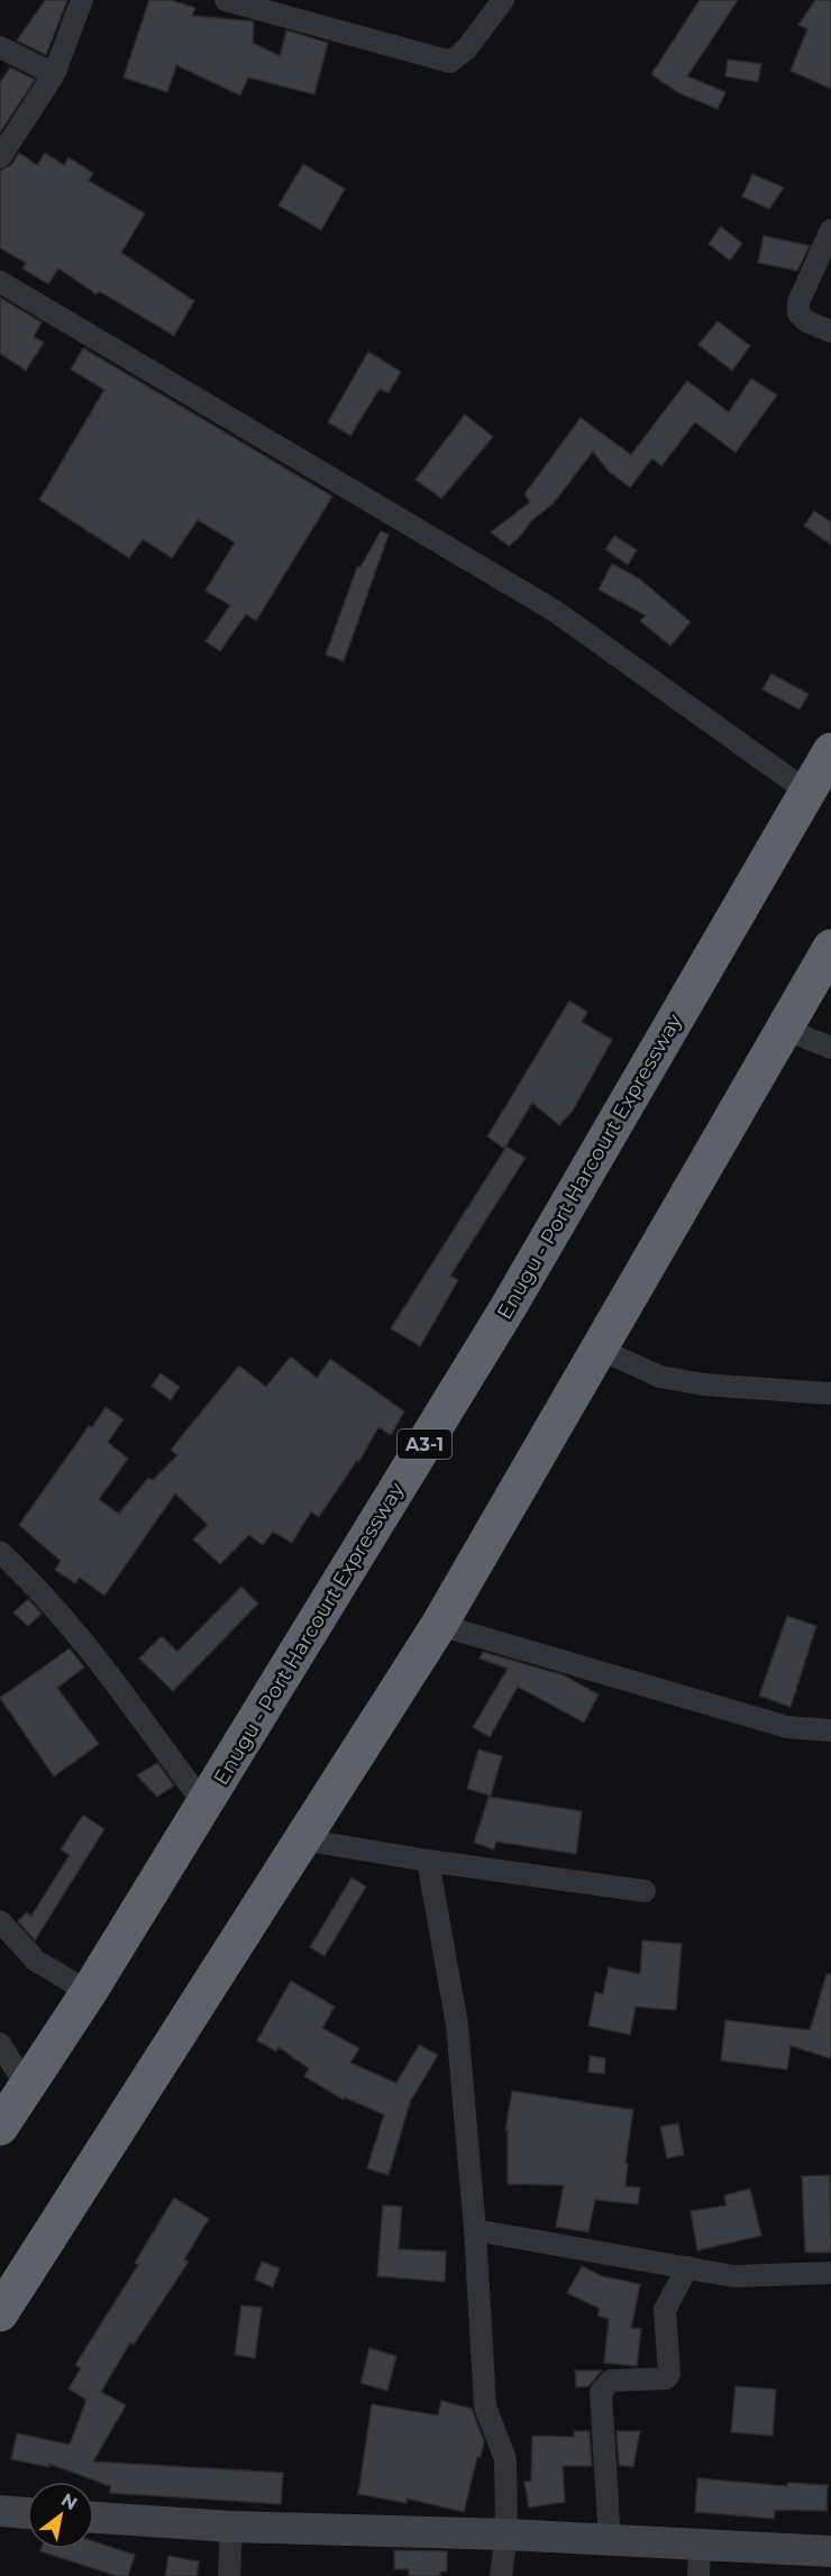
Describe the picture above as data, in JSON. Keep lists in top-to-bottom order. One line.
{"streets":{"highway":["Enugu - Port Harcourt Expressway","A3-1"]},"north":"top right"}
